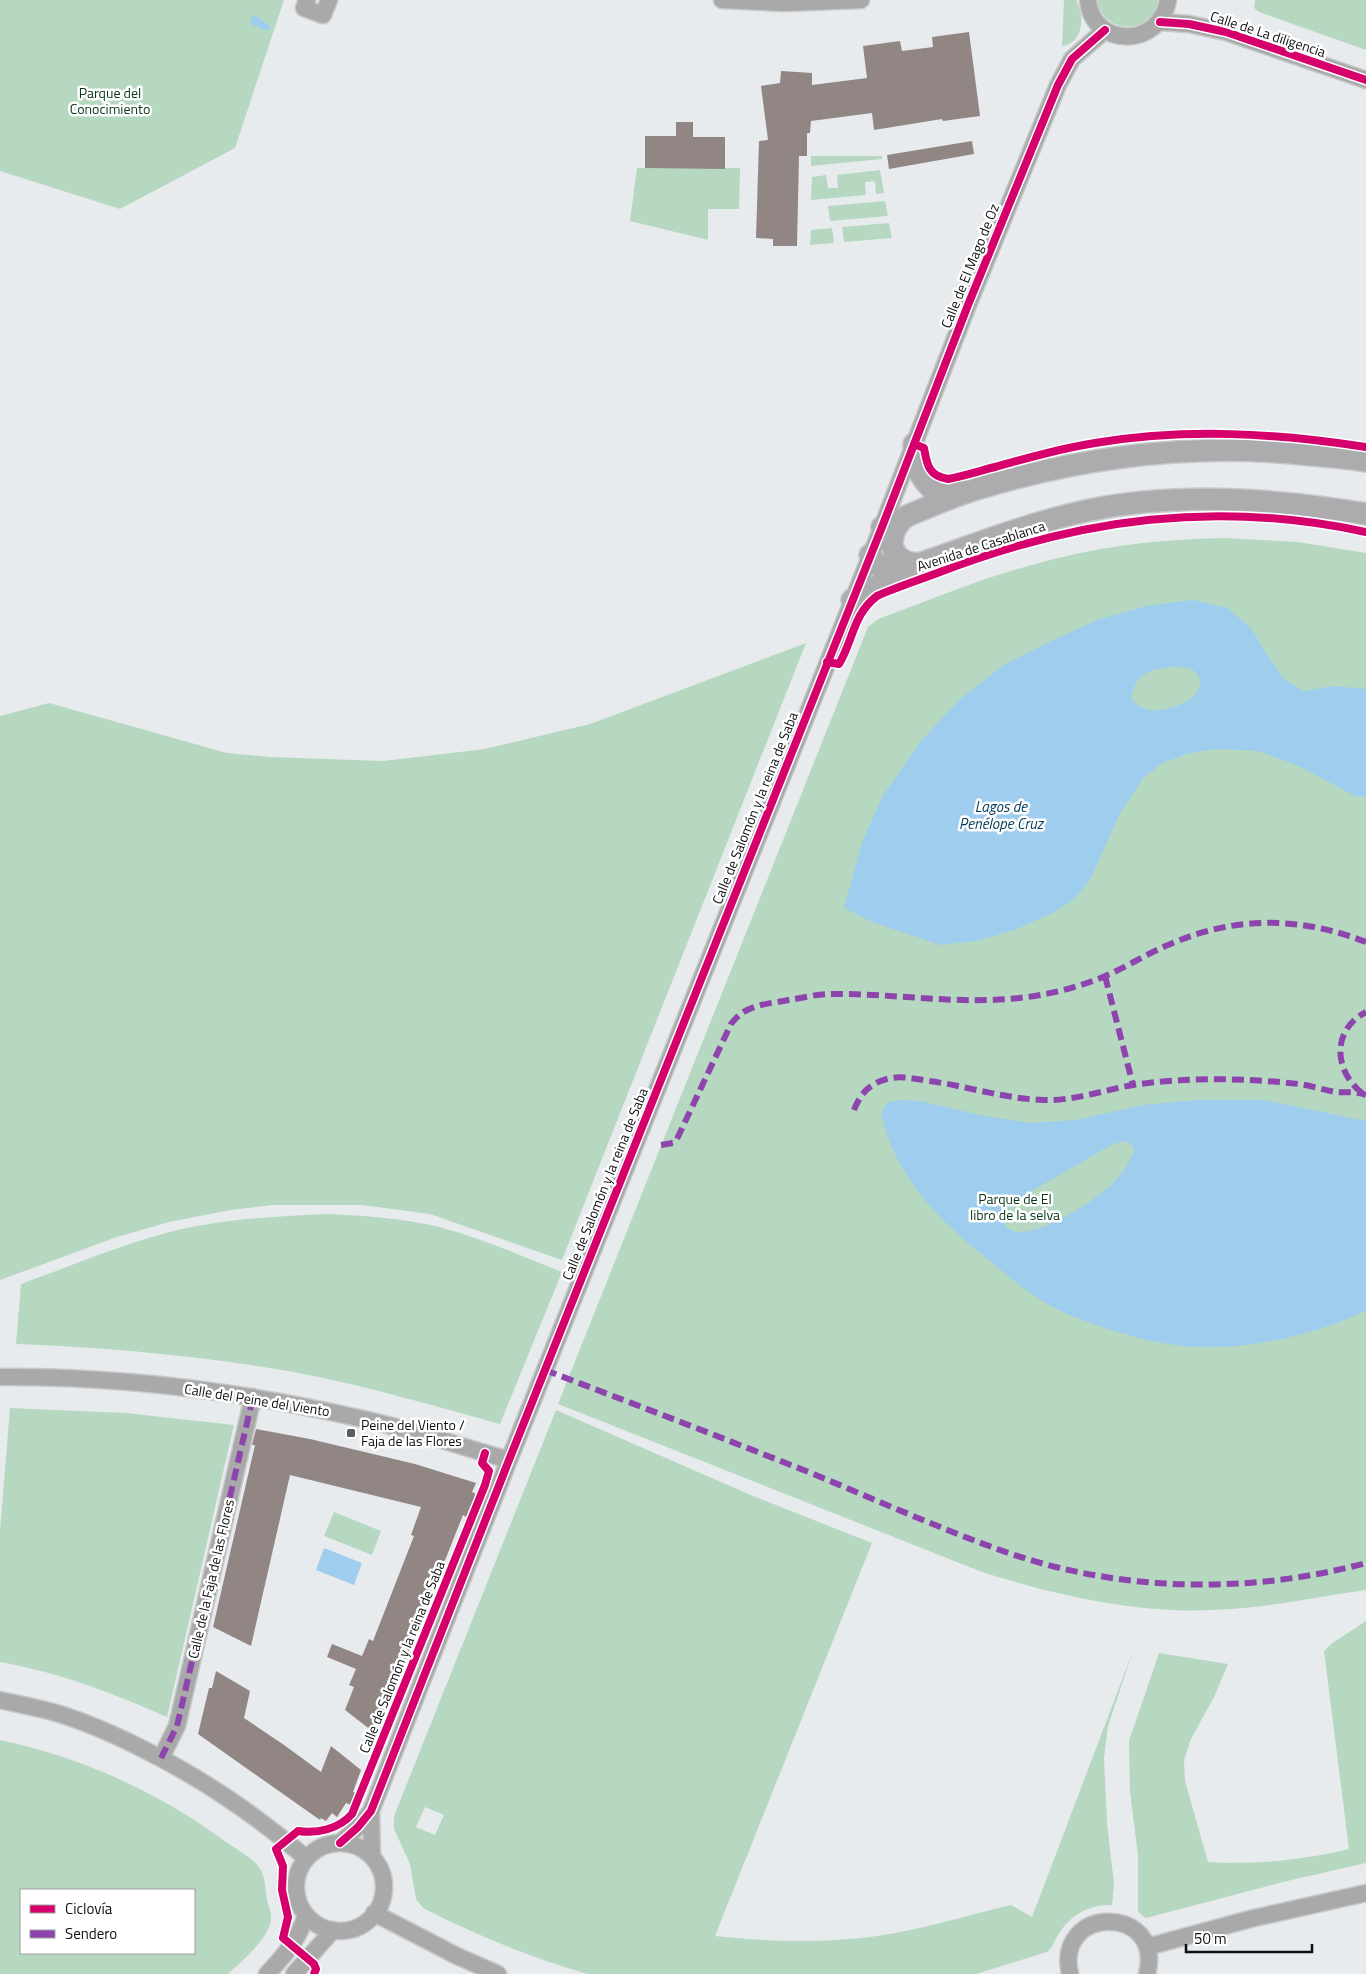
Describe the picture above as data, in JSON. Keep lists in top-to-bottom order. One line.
{"streets":{"main road":["Avenida de Casablanca"],"street":["Calle de La diligencia","Calle de El Mago de Oz","Calle de Salomón y la reina de Saba","Calle del Peine del Viento","Calle de la Faja de las Flores"]},"crossings":[["Calle de El Mago de Oz","Calle de Salomón y la reina de Saba"],["Calle de Salomón y la reina de Saba","Calle del Peine del Viento"],["Calle del Peine del Viento","Calle de la Faja de las Flores"]],"water":["Lagos de Penélope Cruz"],"parks":["Parque del Conocimiento","Parque de El libro de la selva"],"places":{"transit":["Peine del Viento / Faja de las Flores"]},"legend":["Ciclovía","Sendero"],"scale_bar":"50 m"}
